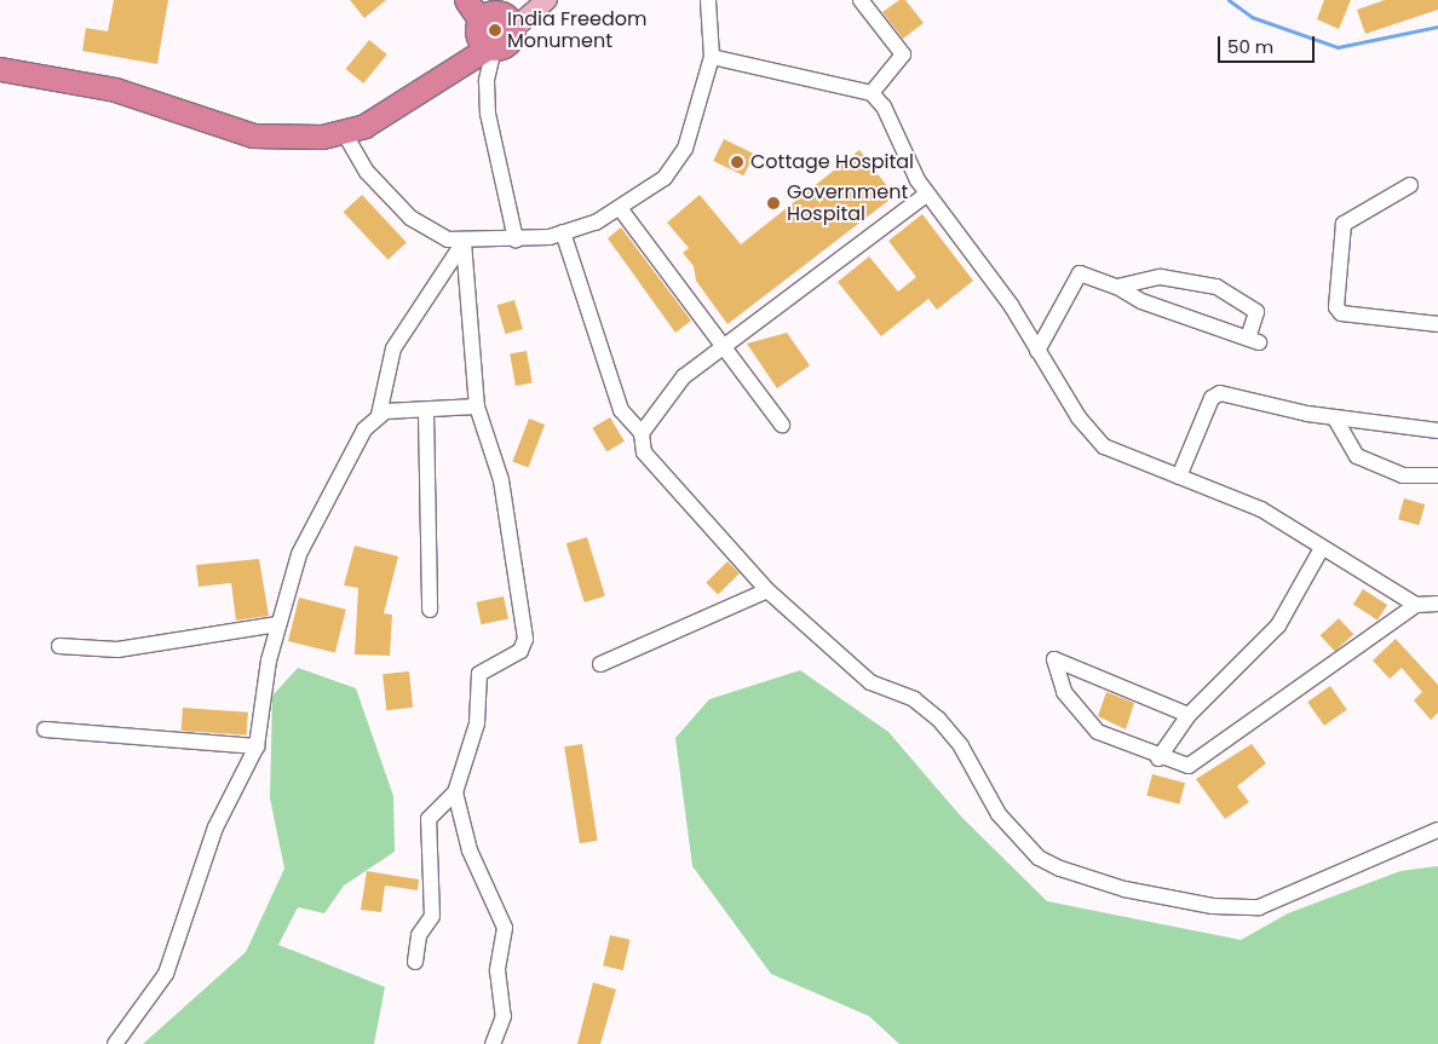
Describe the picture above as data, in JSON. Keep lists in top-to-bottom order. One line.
{"places":["India Freedom Monument","Cottage Hospital","Government Hospital"],"scale_bar":"50 m"}
